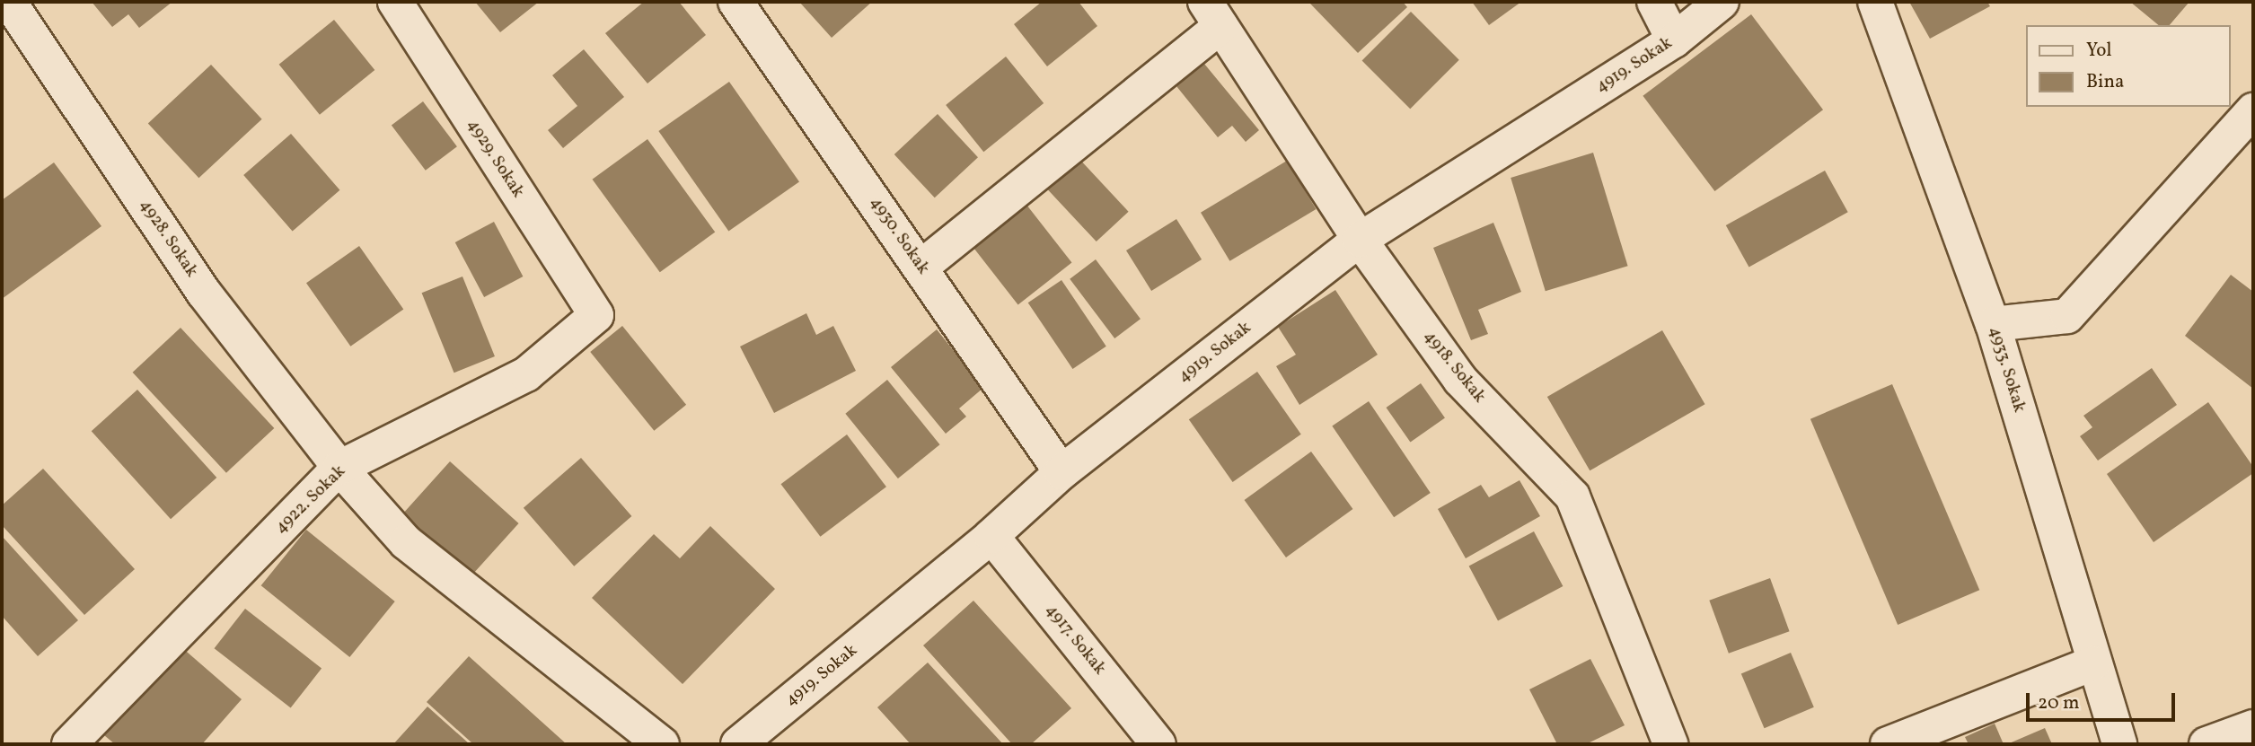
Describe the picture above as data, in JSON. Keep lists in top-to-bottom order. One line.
{"streets":{"street":["4919. Sokak","4929. Sokak","4930. Sokak","4928. Sokak","4918. Sokak","4933. Sokak","4922. Sokak","4917. Sokak"]},"crossings":[["4919. Sokak","4930. Sokak"],["4919. Sokak","4918. Sokak"],["4919. Sokak","4917. Sokak"],["4929. Sokak","4922. Sokak"],["4928. Sokak","4922. Sokak"]],"legend":["Yol","Bina"],"scale_bar":"20 m"}
